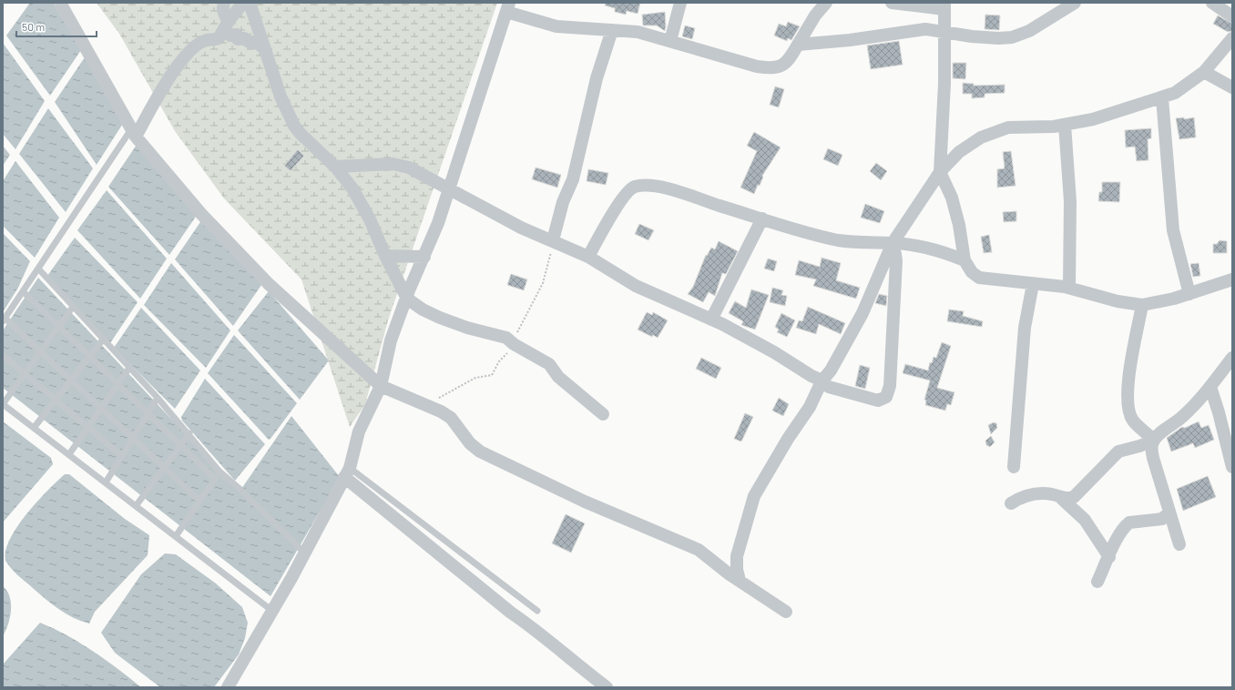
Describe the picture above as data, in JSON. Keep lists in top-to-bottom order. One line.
{"scale_bar":"50 m"}
